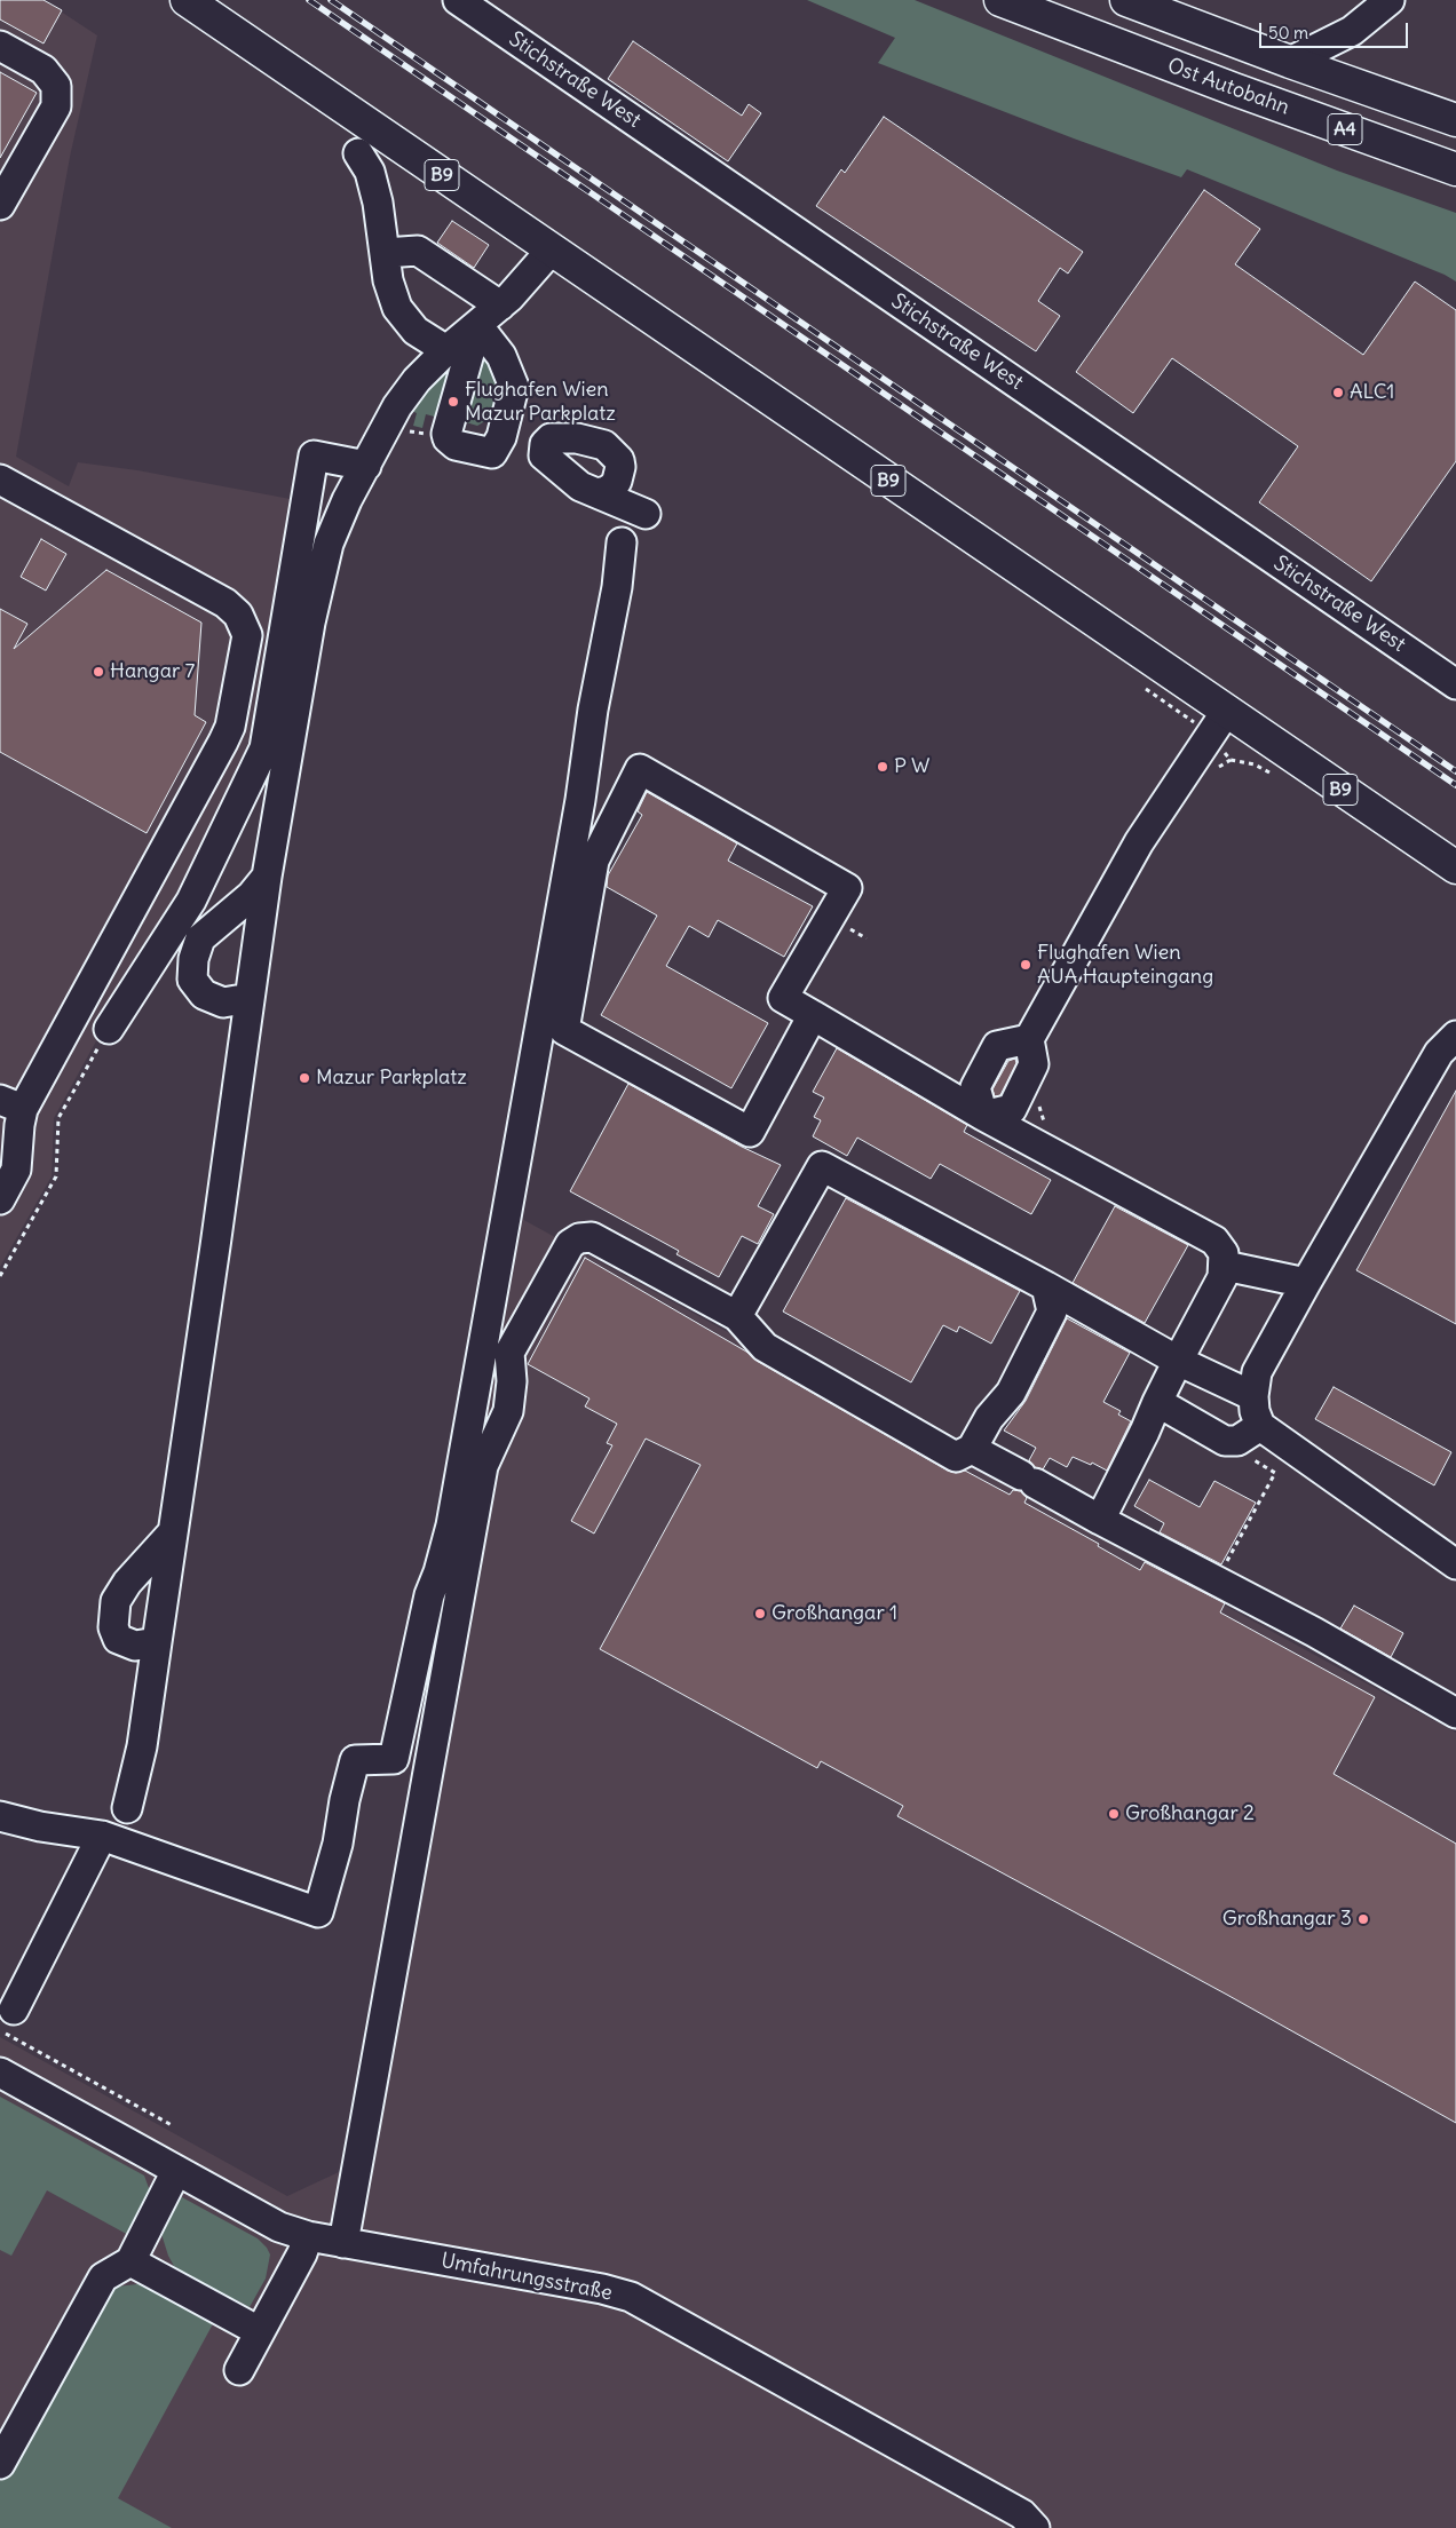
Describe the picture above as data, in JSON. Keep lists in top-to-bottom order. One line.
{"streets":{"main road":["Ost Autobahn","A4","B9"],"street":["Stichstraße West","Umfahrungsstraße"]},"places":["ALC1","Flughafen Wien Mazur Parkplatz","Hangar 7","P W","Flughafen Wien AUA Haupteingang","Mazur Parkplatz","Großhangar 1","Großhangar 2","Großhangar 3"],"scale_bar":"50 m"}
